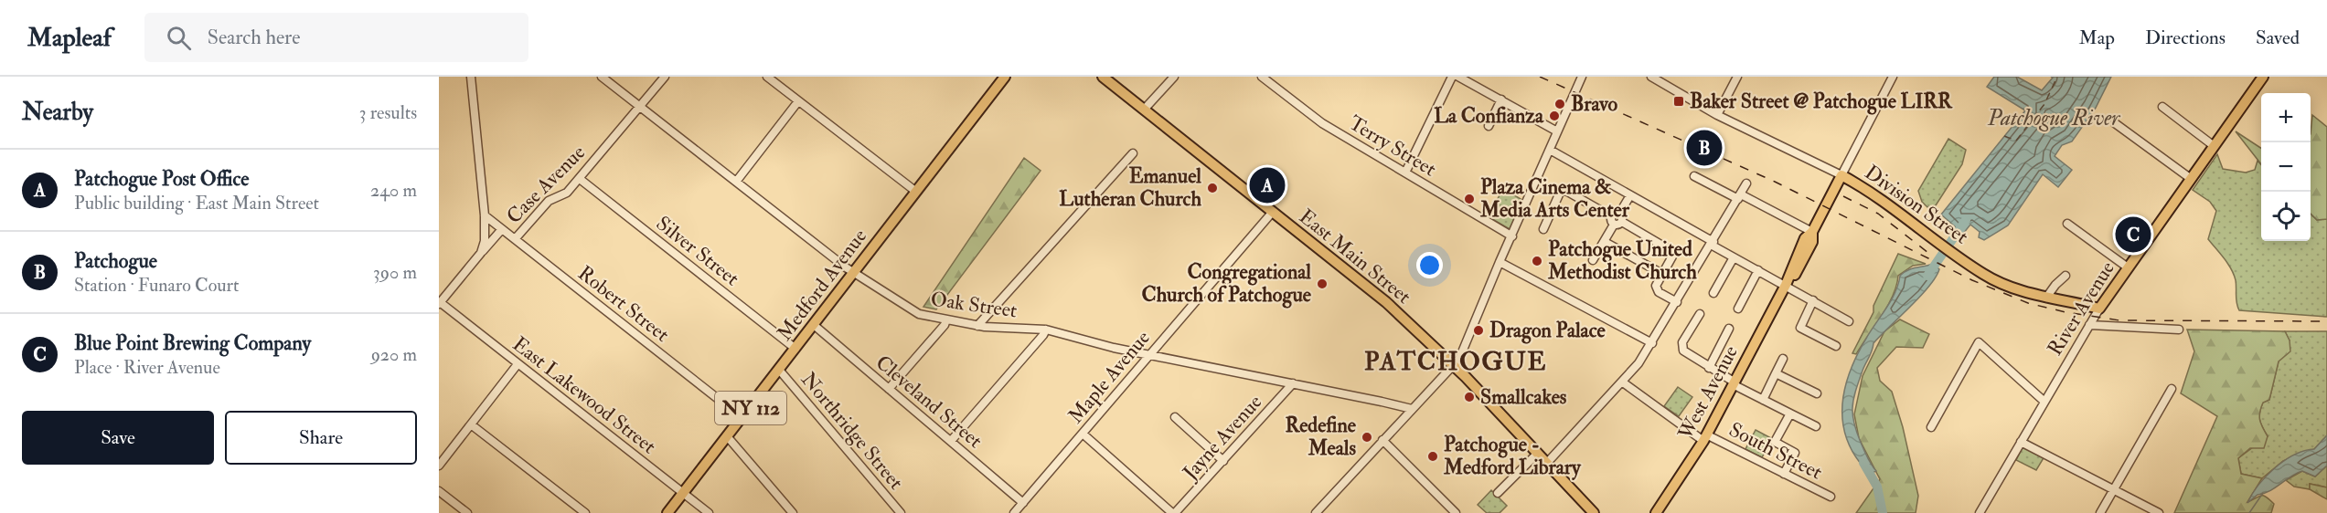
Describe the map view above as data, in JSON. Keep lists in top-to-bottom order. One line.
{"streets":{"main road":["Division Street","East Main Street","Medford Avenue","River Avenue","West Avenue","NY 112"],"street":["Terry Street","Case Avenue","Silver Street","Robert Street","Oak Street","Maple Avenue","East Lakewood Street","Cleveland Street","Northridge Street","Jayne Avenue","South Street"]},"crossings":[["Case Avenue","Silver Street"],["Case Avenue","Robert Street"],["Case Avenue","Oak Street"],["Division Street","River Avenue"],["Division Street","West Avenue"],["Silver Street","Medford Avenue"],["East Main Street","Maple Avenue"],["Medford Avenue","Robert Street"],["Medford Avenue","Oak Street"],["Medford Avenue","East Lakewood Street"],["Medford Avenue","Cleveland Street"],["Medford Avenue","Northridge Street"],["Oak Street","Maple Avenue"],["Oak Street","Jayne Avenue"],["Maple Avenue","Cleveland Street"],["West Avenue","South Street"]],"districts":["PATCHOGUE"],"water":["Patchogue River"],"places":{"transit":["Baker Street @ Patchogue LIRR"],"other":["Bravo","La Confianza","Emanuel Lutheran Church","Plaza Cinema & Media Arts Center","Patchogue United Methodist Church","Congregational Church of Patchogue","Dragon Palace","Smallcakes","Redefine Meals","Patchogue - Medford Library"]},"page":{"header":"Mapleaf","search":"Search here","nav":["Map","Directions","Saved"],"heading":["Nearby","3 results"],"map_buttons":["+","−"],"pins":["B","A","C"],"list":[{"mark":"A","name":"Patchogue Post Office","note":"Public building · East Main Street","value":"240 m"},{"mark":"B","name":"Patchogue","note":"Station · Funaro Court","value":"390 m"},{"mark":"C","name":"Blue Point Brewing Company","note":"Place · River Avenue","value":"920 m"}],"buttons":["Save","Share"]}}
